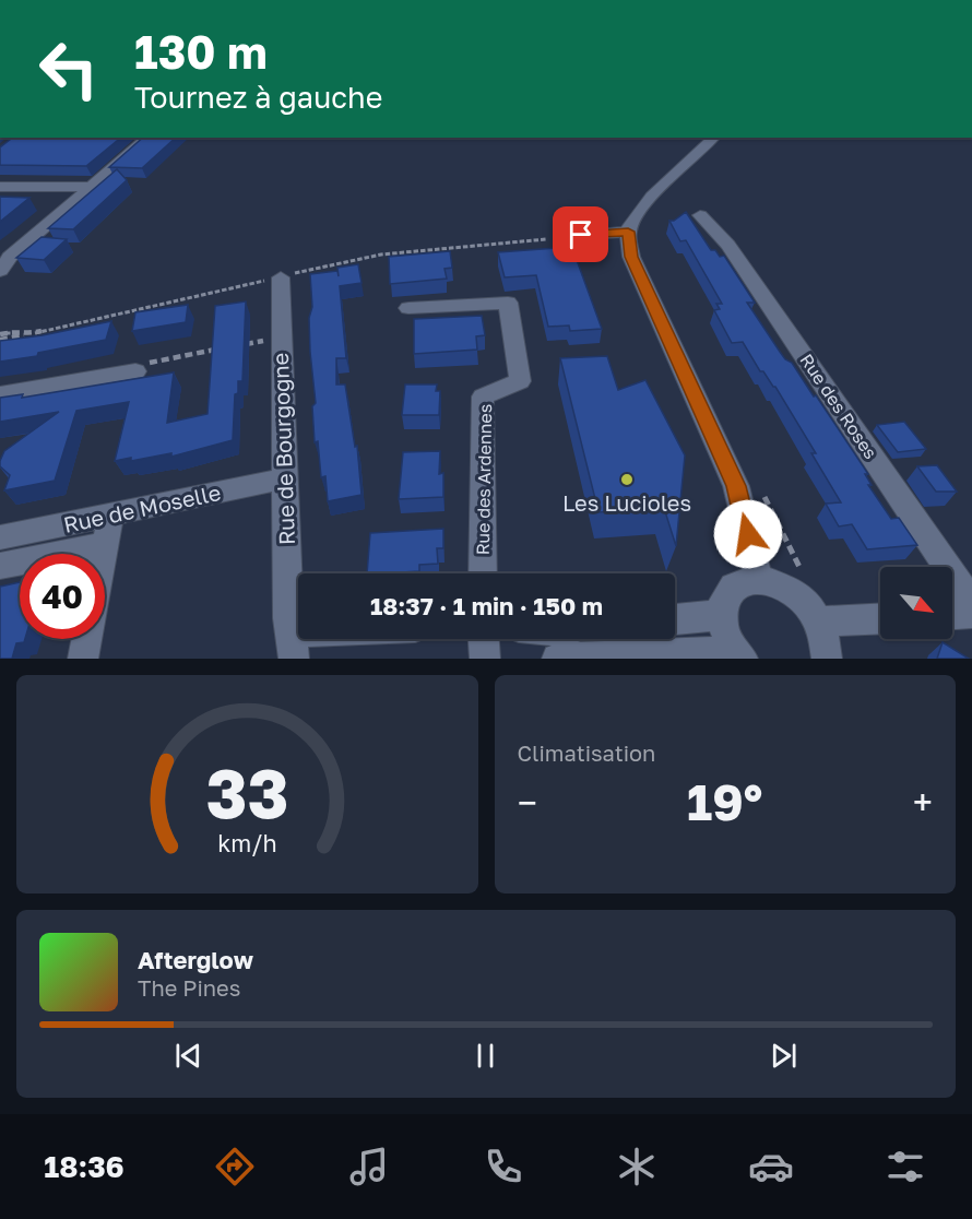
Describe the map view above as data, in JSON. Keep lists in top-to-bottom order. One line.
{"streets":{"street":["Rue des Roses","Rue de Bourgogne","Rue des Ardennes","Rue de Moselle"]},"crossings":[["Rue de Bourgogne","Rue de Moselle"]],"places":["Les Lucioles"],"north":"bottom right","page":{"turn":["130 m","Tournez à gauche"],"limit":"40","trip":"18:37 · 1 min · 150 m","tile":"Climatisation","heat":["−","19°","+"],"song":["Afterglow","The Pines"],"tabs":"18:36","gauge":["33","km/h"]}}
